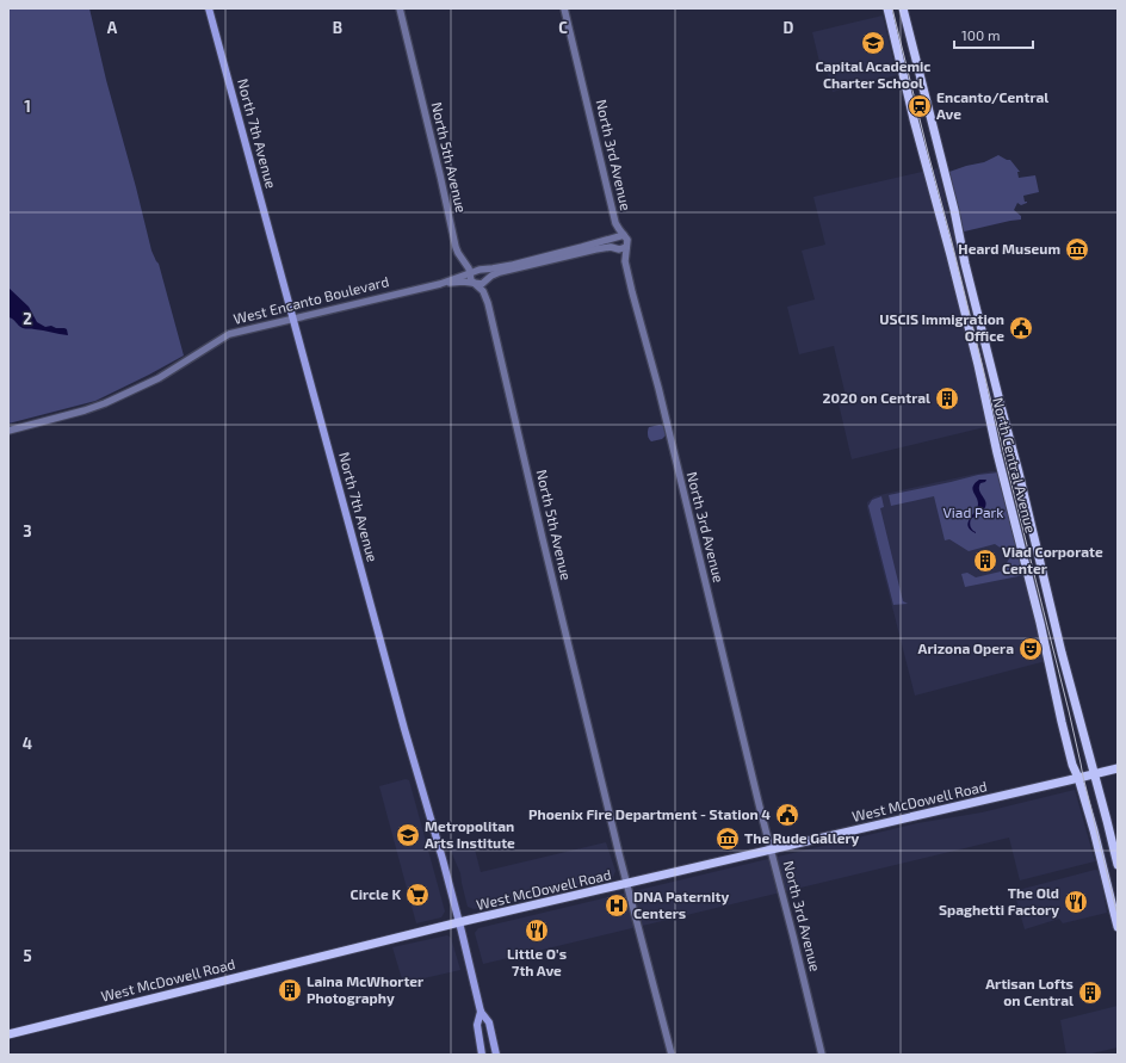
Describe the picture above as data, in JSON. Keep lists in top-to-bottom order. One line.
{"streets":{"main road":["North 7th Avenue","North Central Avenue","West McDowell Road"],"street":["North 3rd Avenue","North 5th Avenue","West Encanto Boulevard"]},"crossings":[["North 7th Avenue","West Encanto Boulevard"],["North 7th Avenue","West McDowell Road"],["North 3rd Avenue","West Encanto Boulevard"],["North 3rd Avenue","West McDowell Road"],["North 5th Avenue","West Encanto Boulevard"],["North 5th Avenue","West McDowell Road"],["North Central Avenue","West McDowell Road"]],"parks":["Viad Park"],"places":{"school or university":["Capital Academic Charter School","Metropolitan Arts Institute"],"station":["Encanto/Central Ave"],"museum":["Heard Museum","The Rude Gallery"],"public building":["USCIS Immigration Office","Phoenix Fire Department - Station 4"],"building":["2020 on Central","Viad Corporate Center","Laina McWhorter Photography","Artisan Lofts on Central"],"theatre":["Arizona Opera"],"supermarket":["Circle K"],"restaurant":["The Old Spaghetti Factory","Little O's 7th Ave"],"hospital":["DNA Paternity Centers"]},"scale_bar":"100 m","grid":{"columns":["A","B","C","D"],"rows":["1","2","3","4","5"]}}
